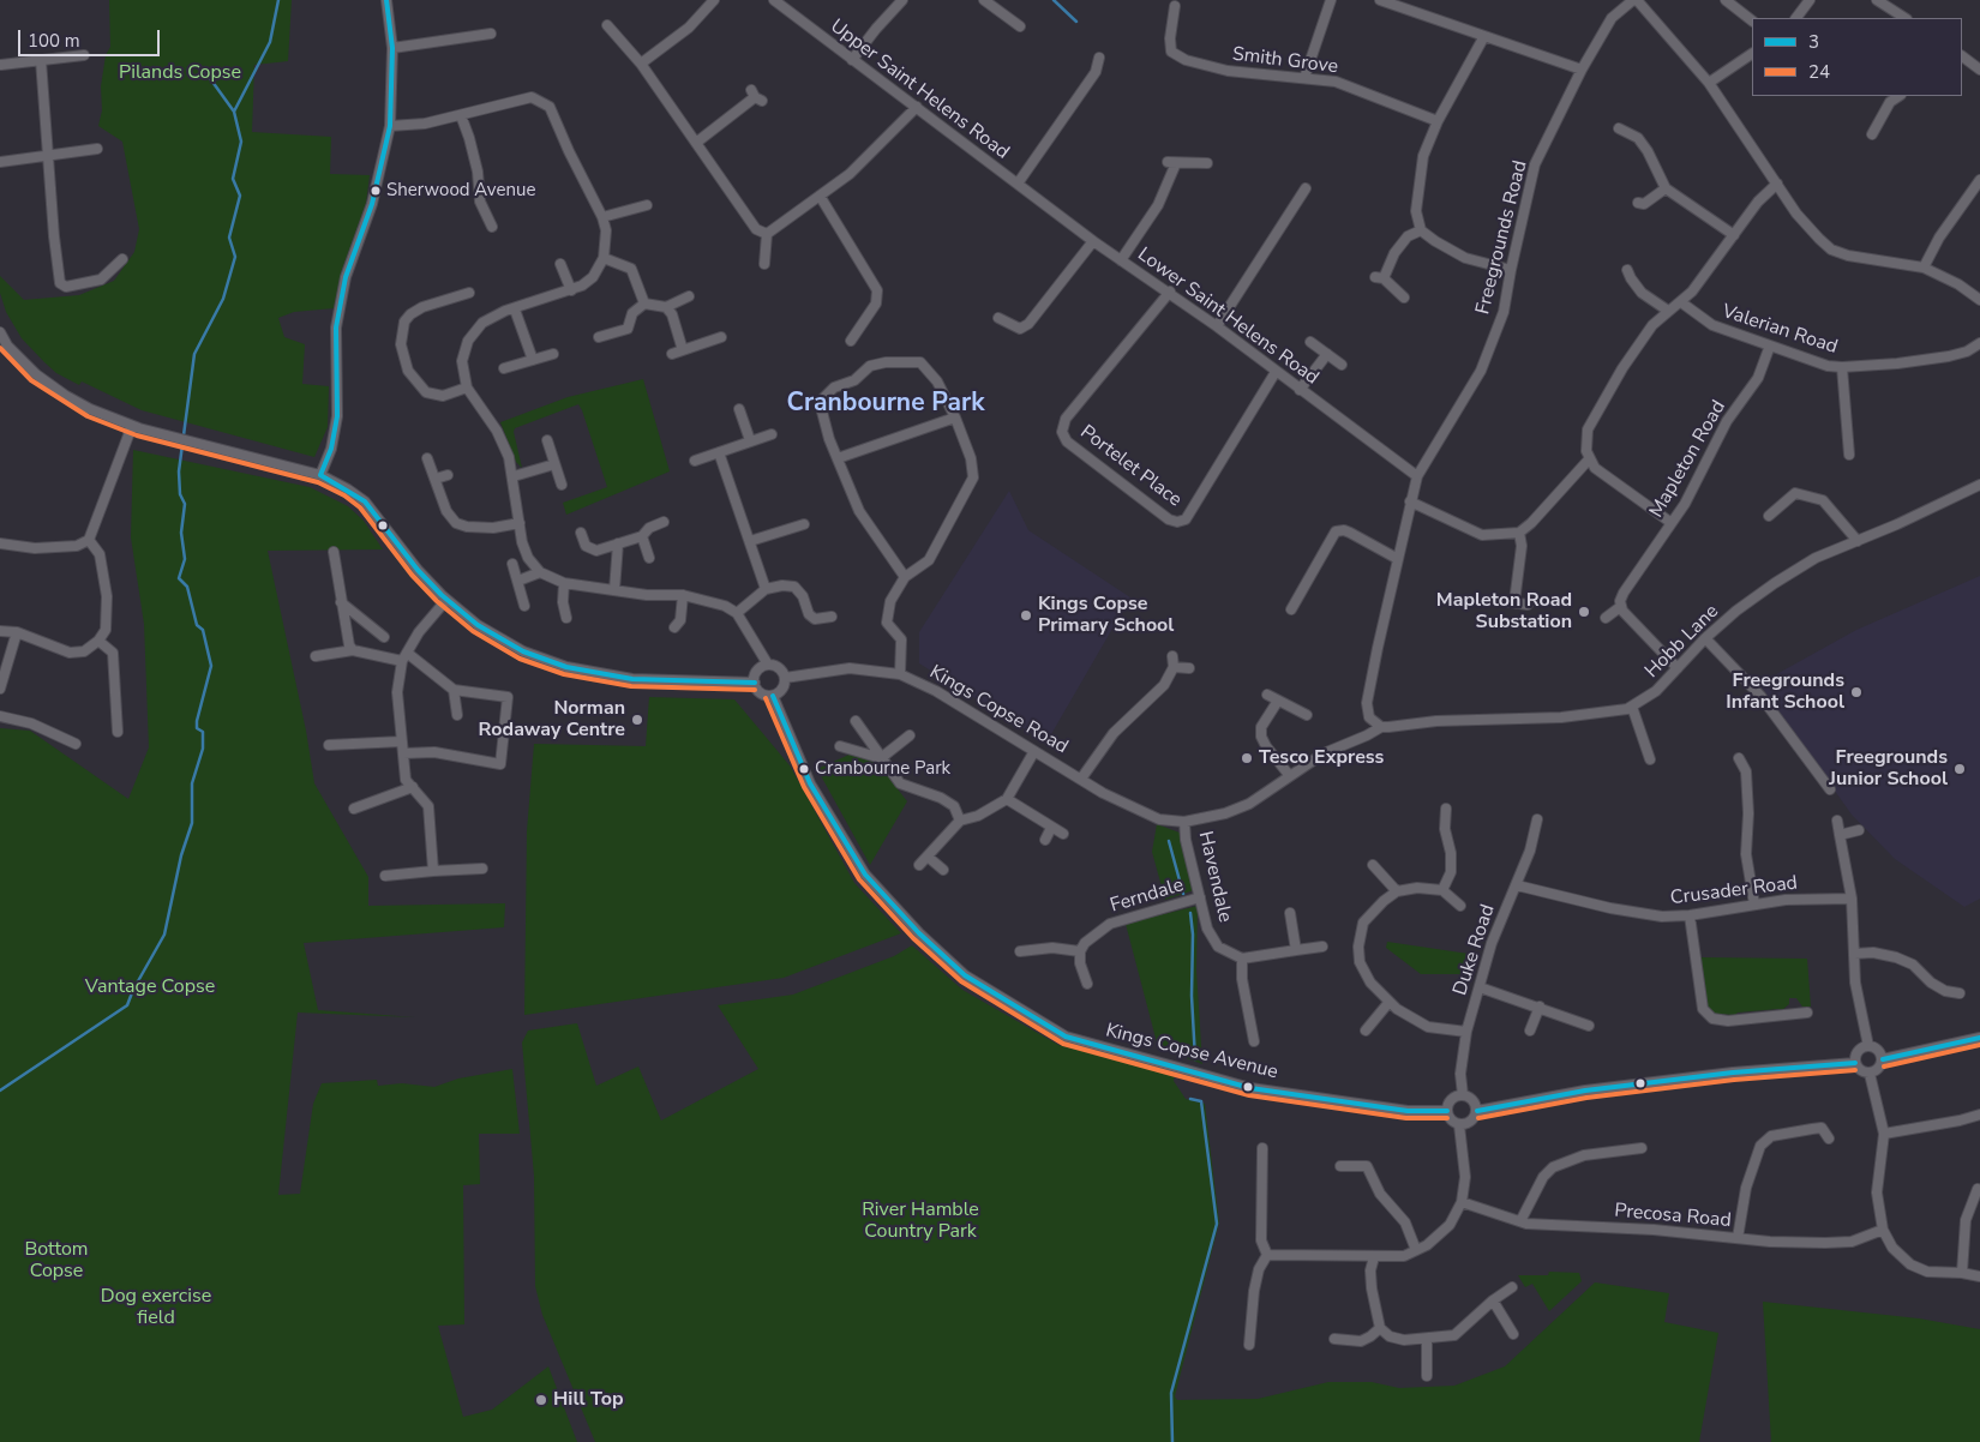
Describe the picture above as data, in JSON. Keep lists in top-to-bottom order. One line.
{"streets":{"street":["Smith Grove","Upper Saint Helens Road","Freegrounds Road","Lower Saint Helens Road","Valerian Road","Mapleton Road","Portelet Place","Hobb Lane","Kings Copse Road","Havendale","Crusader Road","Ferndale","Duke Road","Kings Copse Avenue","Precosa Road"]},"crossings":[["Upper Saint Helens Road","Lower Saint Helens Road"],["Freegrounds Road","Lower Saint Helens Road"],["Freegrounds Road","Hobb Lane"],["Freegrounds Road","Kings Copse Road"],["Lower Saint Helens Road","Portelet Place"],["Valerian Road","Mapleton Road"],["Hobb Lane","Kings Copse Road"],["Kings Copse Road","Havendale"],["Kings Copse Road","Kings Copse Avenue"],["Havendale","Ferndale"],["Crusader Road","Duke Road"],["Duke Road","Kings Copse Avenue"]],"districts":["Cranbourne Park"],"parks":["Pilands Copse","Vantage Copse","River Hamble Country Park","Bottom Copse","Dog exercise field"],"places":["Sherwood Avenue","Mapleton Road Substation","Kings Copse Primary School","Freegrounds Infant School","Norman Rodaway Centre","Tesco Express","Cranbourne Park","Freegrounds Junior School","Hill Top"],"lines":["transit line 3","transit line 24"],"legend":["3","24"],"scale_bar":"100 m"}
